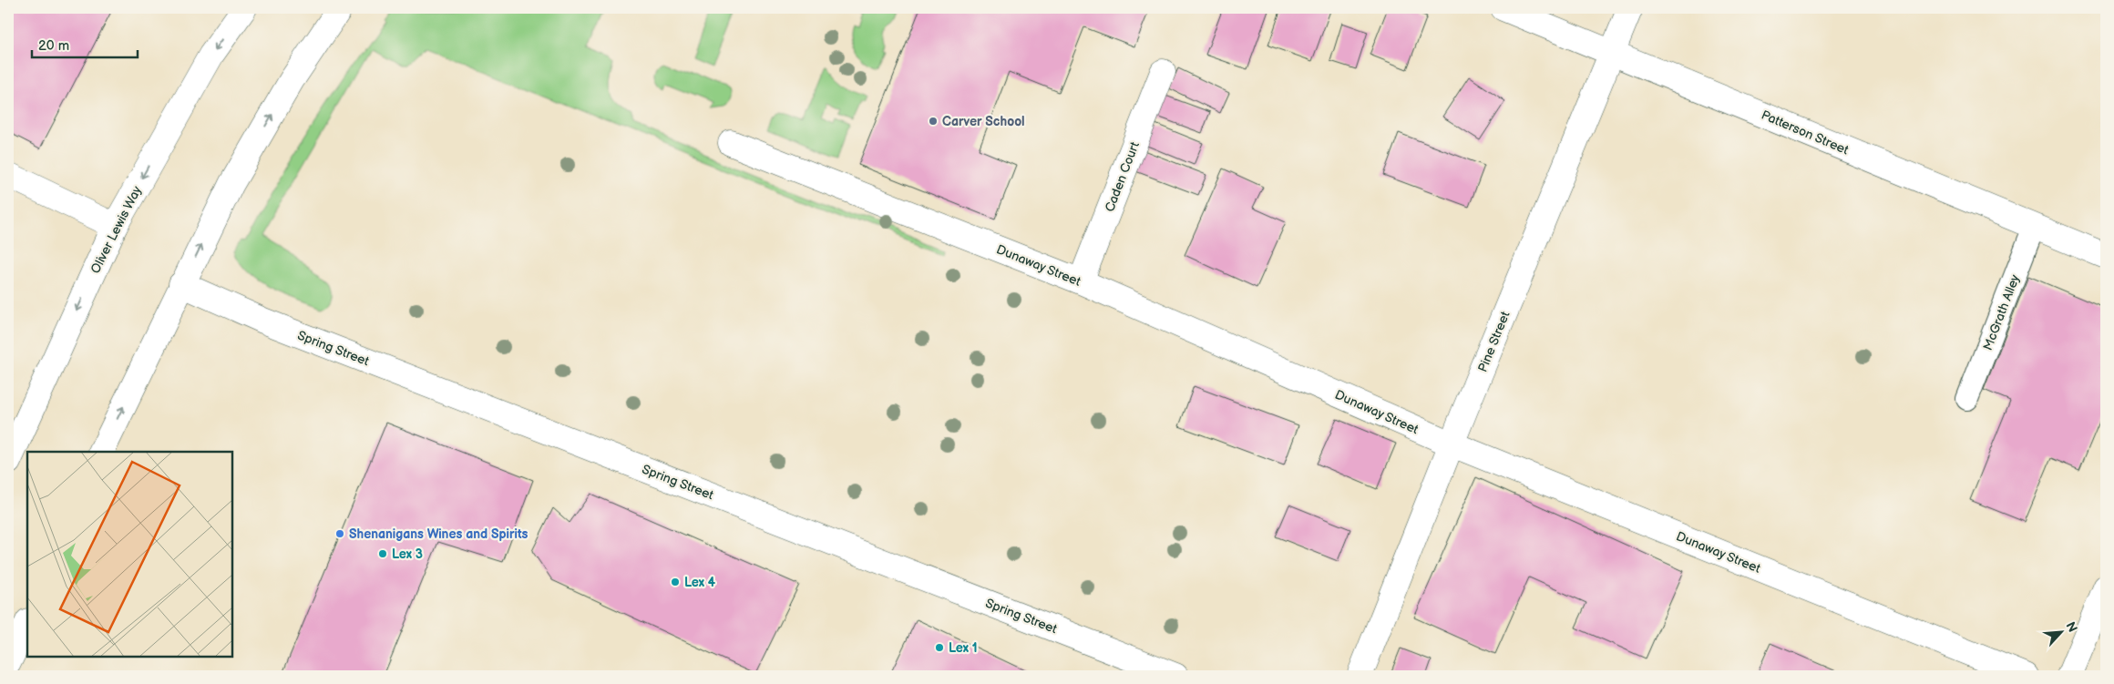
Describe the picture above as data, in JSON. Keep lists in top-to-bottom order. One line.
{"streets":{"street":["Patterson Street","Caden Court","Oliver Lewis Way","Dunaway Street","Pine Street","Spring Street"],"lane":["McGrath Alley"]},"crossings":[["Patterson Street","McGrath Alley"],["Patterson Street","Pine Street"],["Caden Court","Dunaway Street"],["Dunaway Street","Pine Street"]],"places":["Carver School","Shenanigans Wines and Spirits","Lex 3","Lex 4","Lex 1"],"scale_bar":"20 m","north":"top right"}
